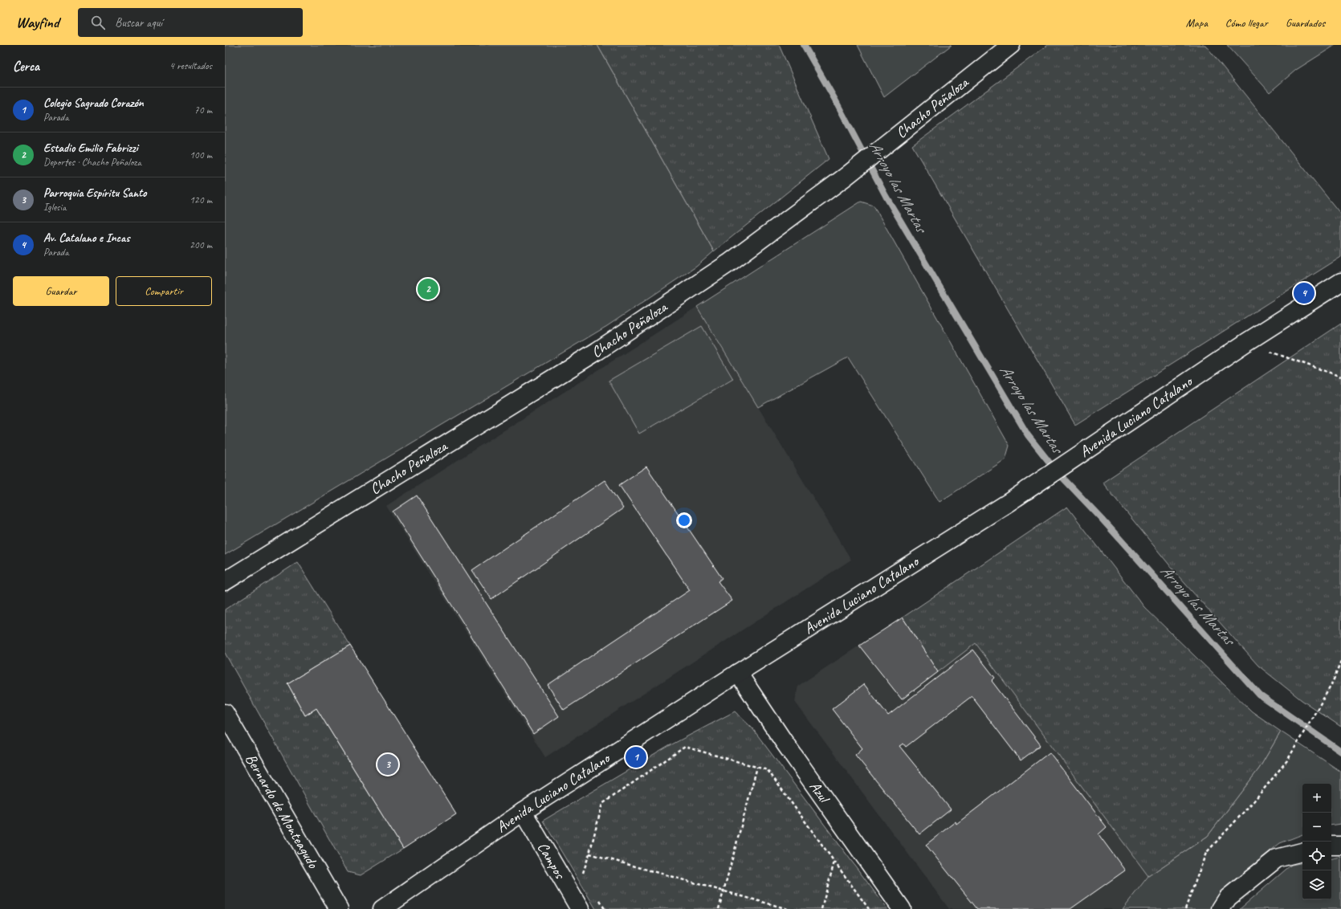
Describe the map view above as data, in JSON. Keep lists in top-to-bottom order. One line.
{"streets":{"main road":["Chacho Peñaloza","Avenida Luciano Catalano","Azul","Bernardo de Monteagudo","Campos"]},"crossings":[["Avenida Luciano Catalano","Azul"],["Avenida Luciano Catalano","Campos"]],"water":["Arroyo las Martas"],"page":{"header":"Wayfind","search":"Buscar aquí","nav":["Mapa","Cómo llegar","Guardados"],"heading":["Cerca","4 resultados"],"list":[{"mark":"1","name":"Colegio Sagrado Corazón","note":"Parada","value":"70 m"},{"mark":"2","name":"Estadio Emilio Fabrizzi","note":"Deportes · Chacho Peñaloza","value":"100 m"},{"mark":"3","name":"Parroquia Espíritu Santo","note":"Iglesia","value":"120 m"},{"mark":"4","name":"Av. Catalano e Incas","note":"Parada","value":"200 m"}],"buttons":["Guardar","Compartir"],"pins":["2","4","1","3"],"map_buttons":["+","−"]}}
